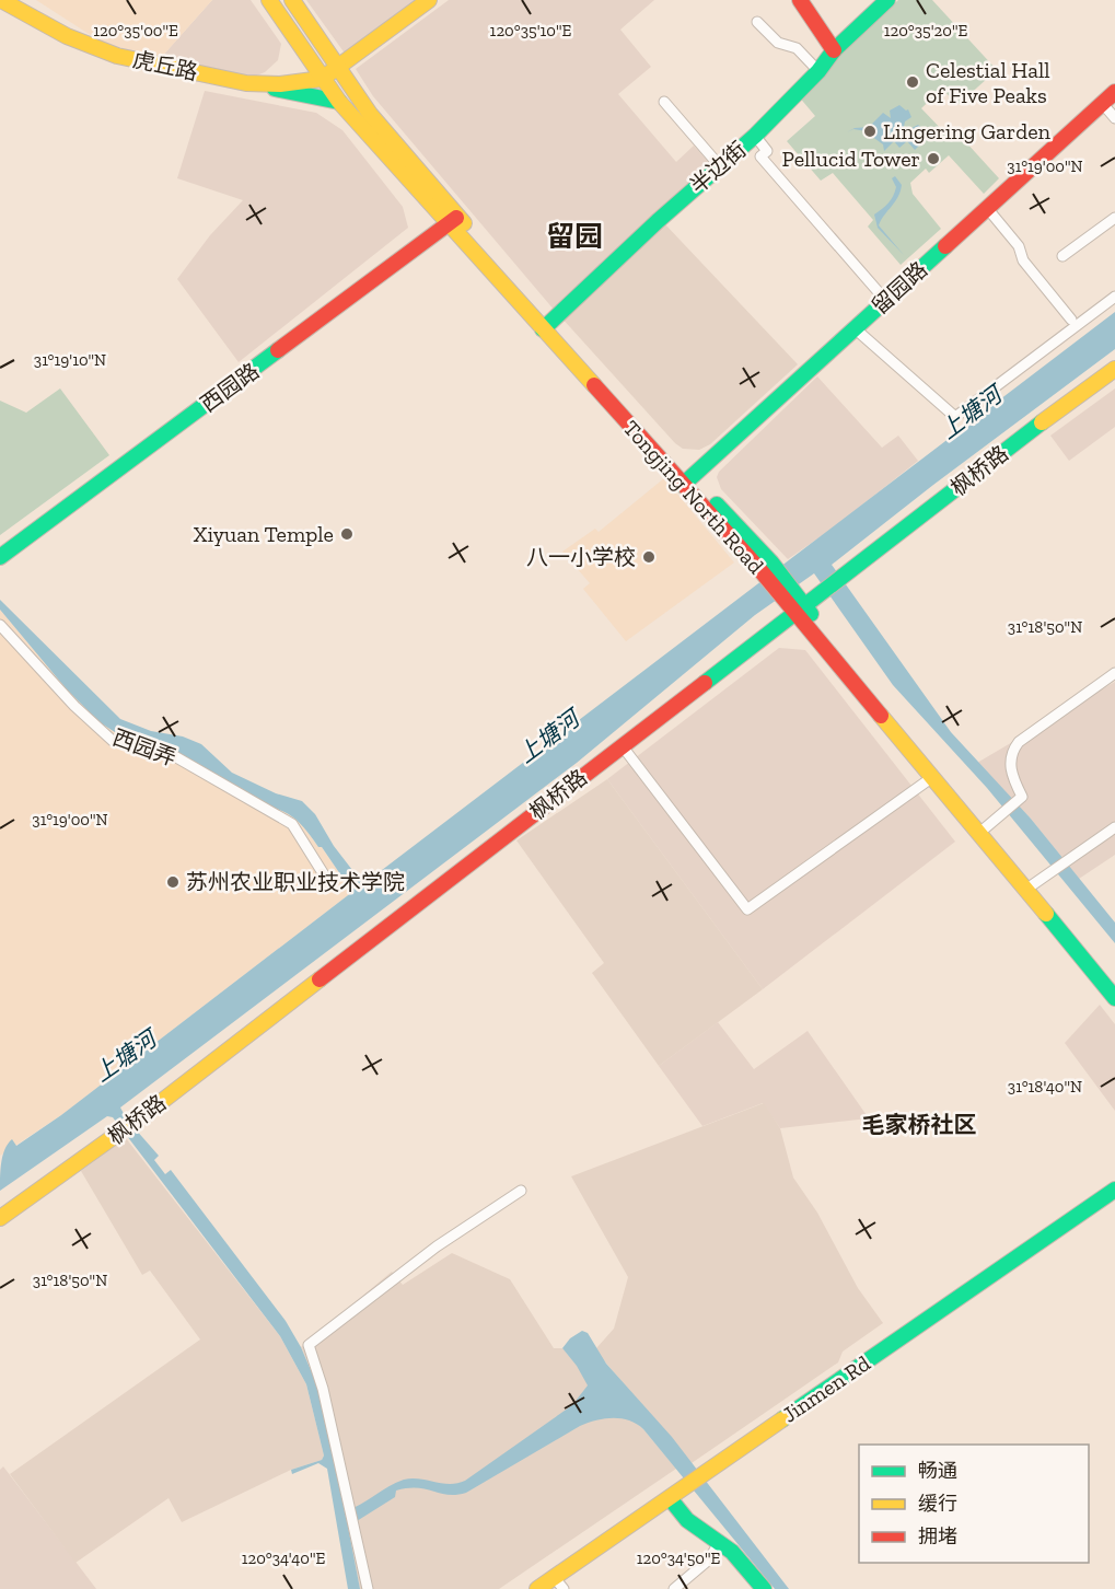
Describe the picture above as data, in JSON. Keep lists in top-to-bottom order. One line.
{"streets":{"main road":["虎丘路","半边街","留园路","西园路","枫桥路","Tongjing North Road","Jinmen Rd"],"street":["西园弄"]},"crossings":[["虎丘路","Tongjing North Road"],["半边街","Tongjing North Road"],["留园路","Tongjing North Road"],["西园路","Tongjing North Road"],["枫桥路","Tongjing North Road"]],"districts":["留园","毛家桥社区"],"water":["上塘河"],"places":["Celestial Hall of Five Peaks","Lingering Garden","Pellucid Tower","Xiyuan Temple","八一小学校","苏州农业职业技术学院"],"legend":["畅通","缓行","拥堵"],"coordinates":["120°35'00\"E","120°35'10\"E","120°35'20\"E","31°19'00\"N","31°19'10\"N","31°18'50\"N","31°18'40\"N","120°34'40\"E","120°34'50\"E"]}
